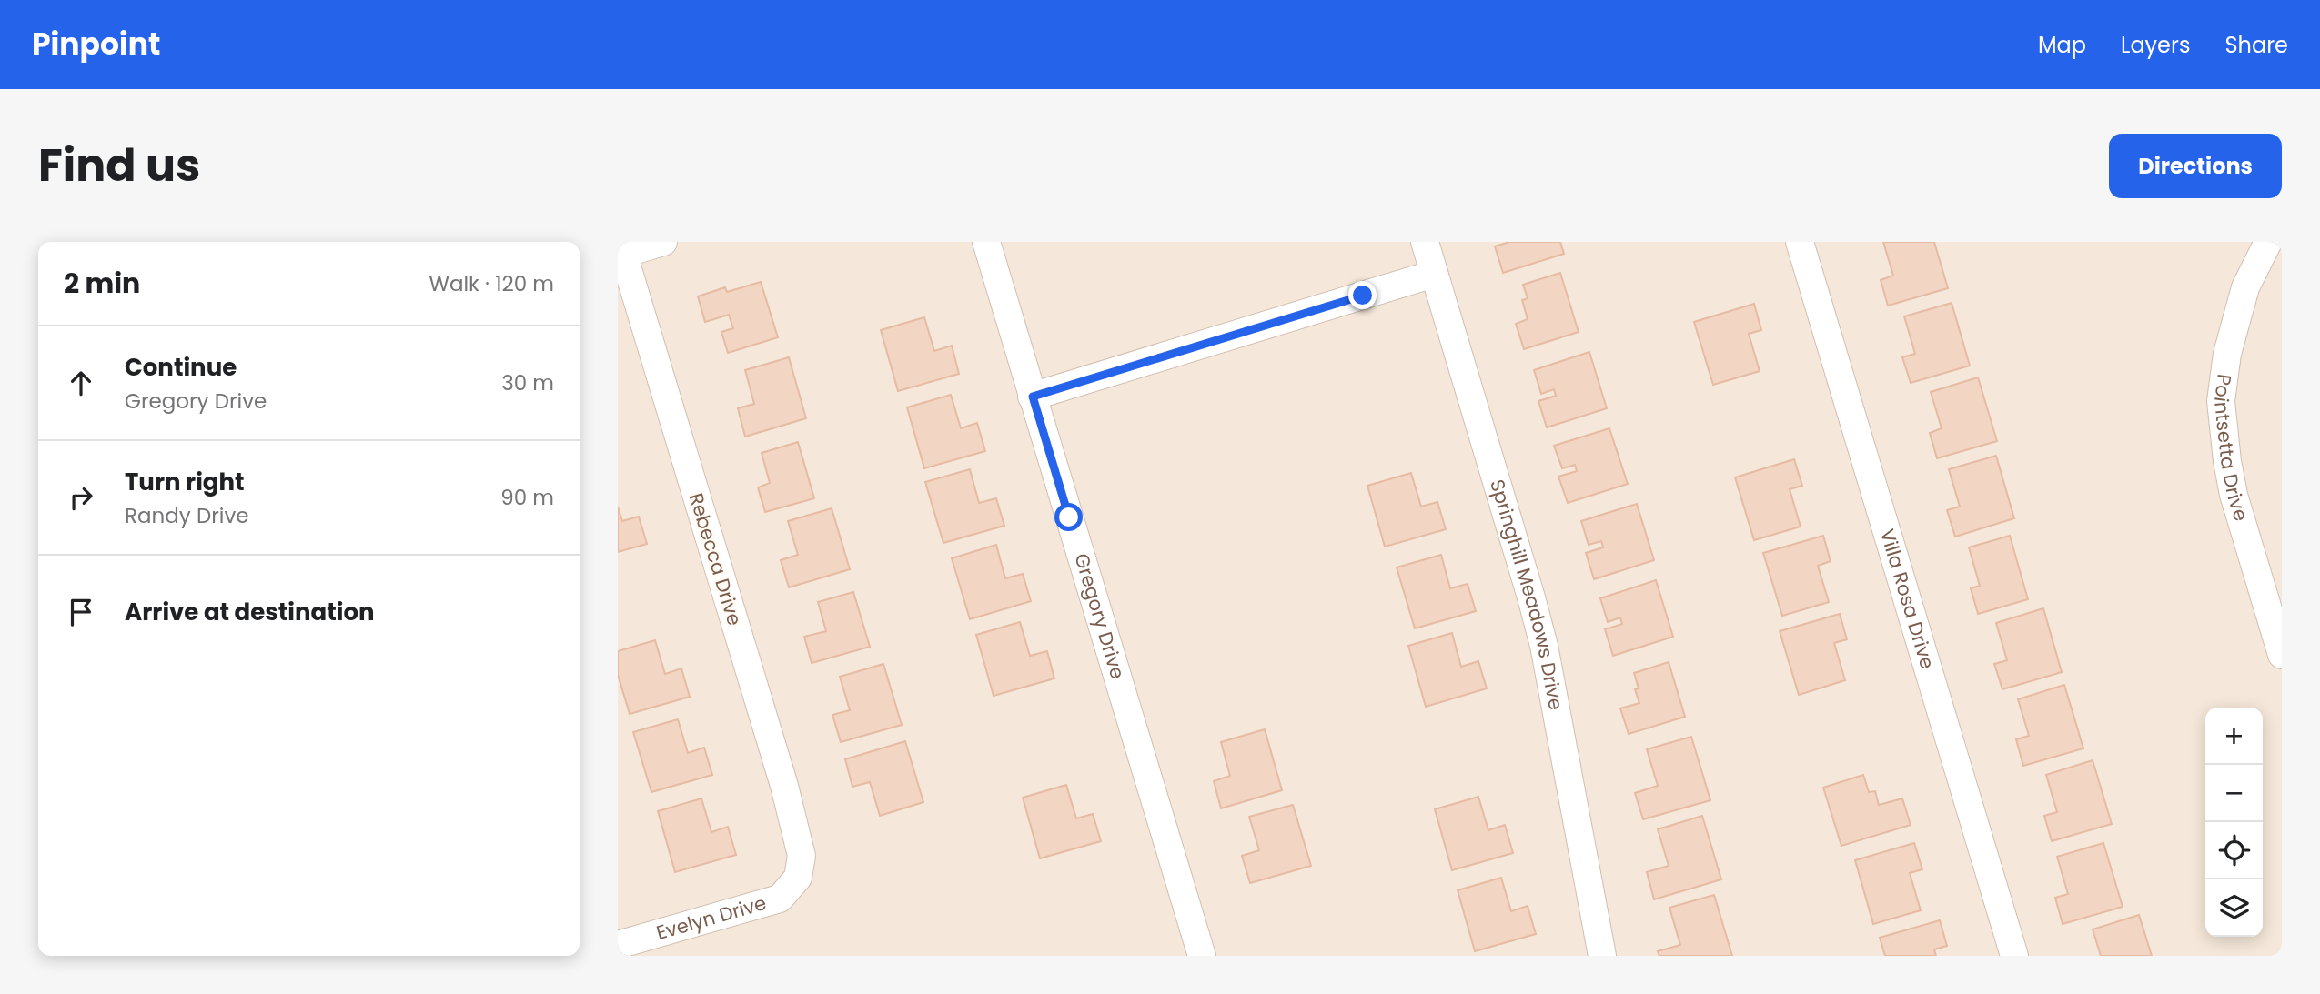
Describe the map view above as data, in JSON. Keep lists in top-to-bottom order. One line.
{"streets":{"street":["Pointsetta Drive","Rebecca Drive","Springhill Meadows Drive","Villa Rosa Drive","Gregory Drive","Evelyn Drive"]},"crossings":[["Rebecca Drive","Evelyn Drive"]],"page":{"header":"Pinpoint","nav":["Map","Layers","Share"],"title":"Find us","buttons":"Directions","heading":["2 min","Walk · 120 m"],"list":[["Continue","Gregory Drive","30 m"],["Turn right","Randy Drive","90 m"],"Arrive at destination"],"map_buttons":["+","−"]}}
